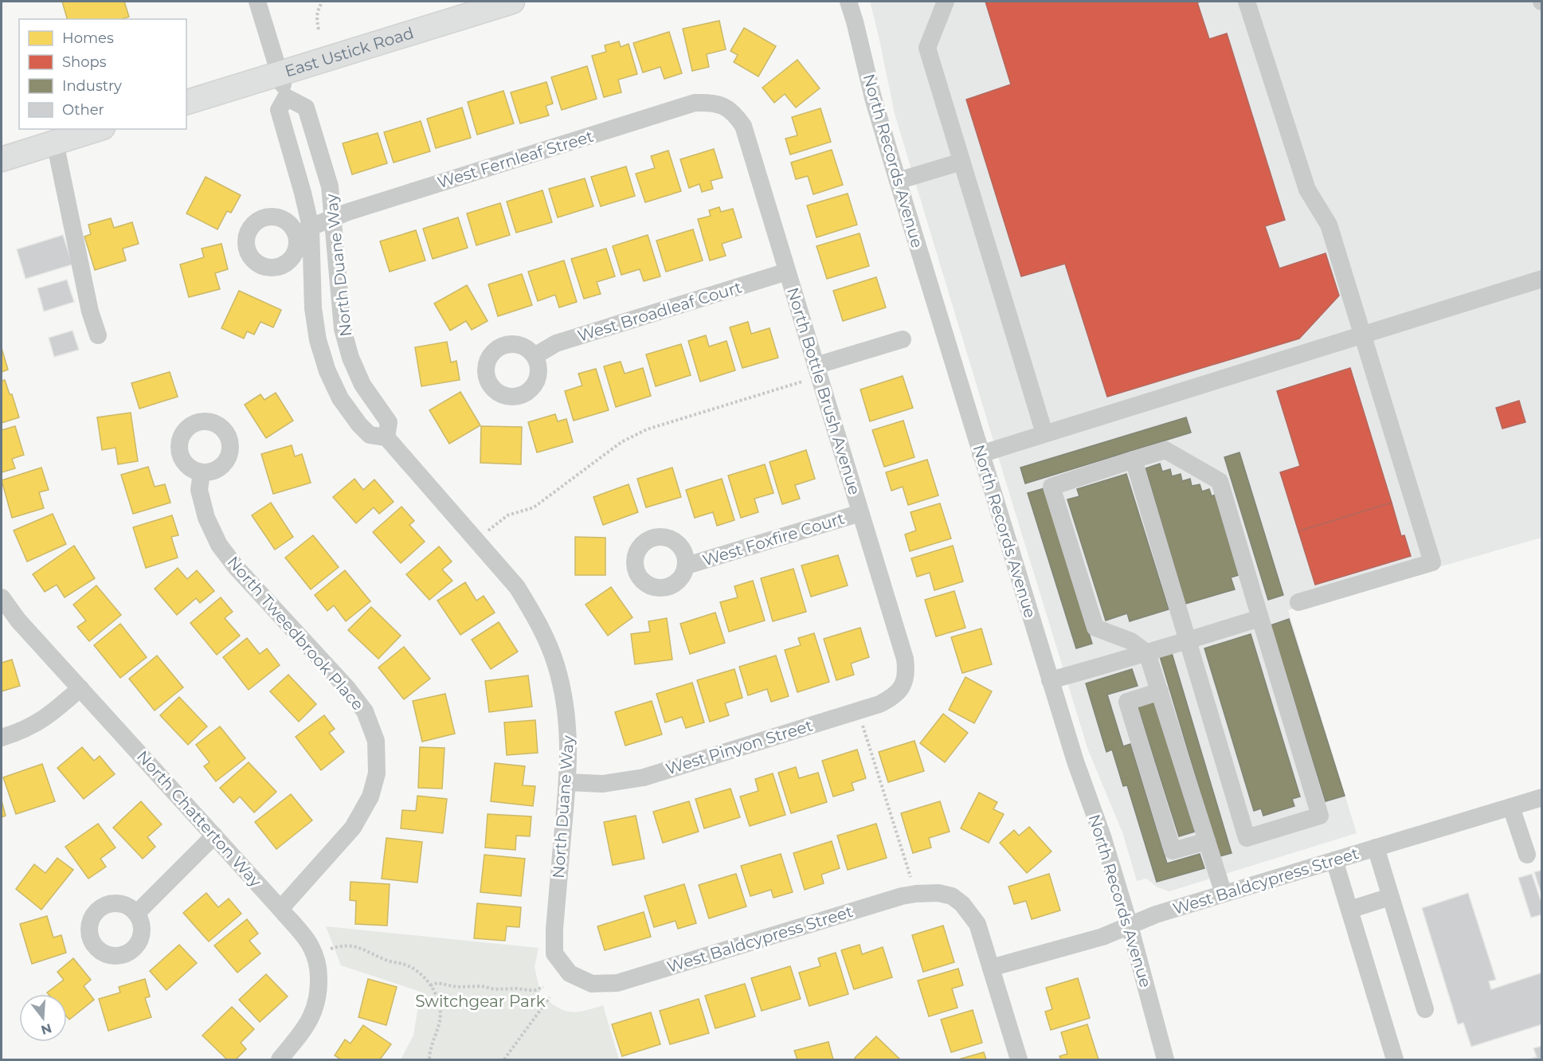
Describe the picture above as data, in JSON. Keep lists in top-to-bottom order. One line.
{"streets":{"main road":["East Ustick Road"],"street":["West Fernleaf Street","North Records Avenue","North Duane Way","West Broadleaf Court","North Bottle Brush Avenue","West Foxfire Court","North Tweedbrook Place","West Pinyon Street","North Chatterton Way","West Baldcypress Street"]},"crossings":[["East Ustick Road","North Duane Way"],["West Fernleaf Street","North Duane Way"],["West Fernleaf Street","North Bottle Brush Avenue"],["North Records Avenue","West Baldcypress Street"],["North Duane Way","West Pinyon Street"],["North Duane Way","West Baldcypress Street"],["West Broadleaf Court","North Bottle Brush Avenue"],["North Bottle Brush Avenue","West Foxfire Court"],["North Bottle Brush Avenue","West Pinyon Street"],["North Tweedbrook Place","North Chatterton Way"]],"parks":["Switchgear Park"],"legend":["Homes","Shops","Industry","Other"],"north":"bottom"}
